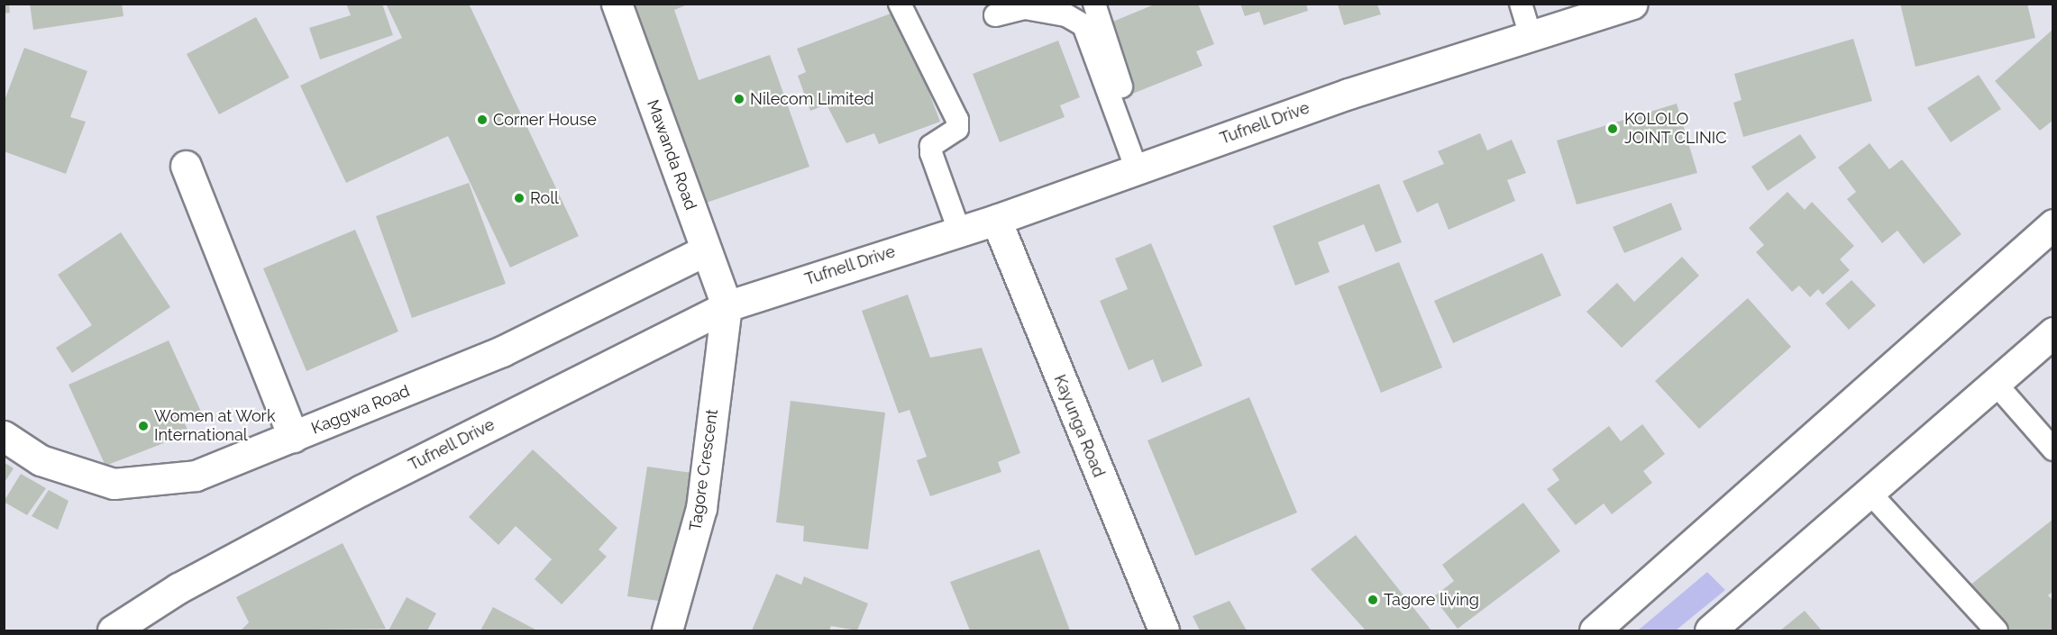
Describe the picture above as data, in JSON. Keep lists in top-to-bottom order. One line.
{"streets":{"street":["Tufnell Drive","Mawanda Road","Kaggwa Road","Kayunga Road","Tagore Crescent"]},"crossings":[["Tufnell Drive","Mawanda Road"],["Tufnell Drive","Kayunga Road"],["Tufnell Drive","Tagore Crescent"],["Mawanda Road","Kaggwa Road"],["Mawanda Road","Tagore Crescent"]],"places":["Nilecom Limited","Corner House","KOLOLO JOINT CLINIC","Roll","Women at Work International","Tagore living"]}
